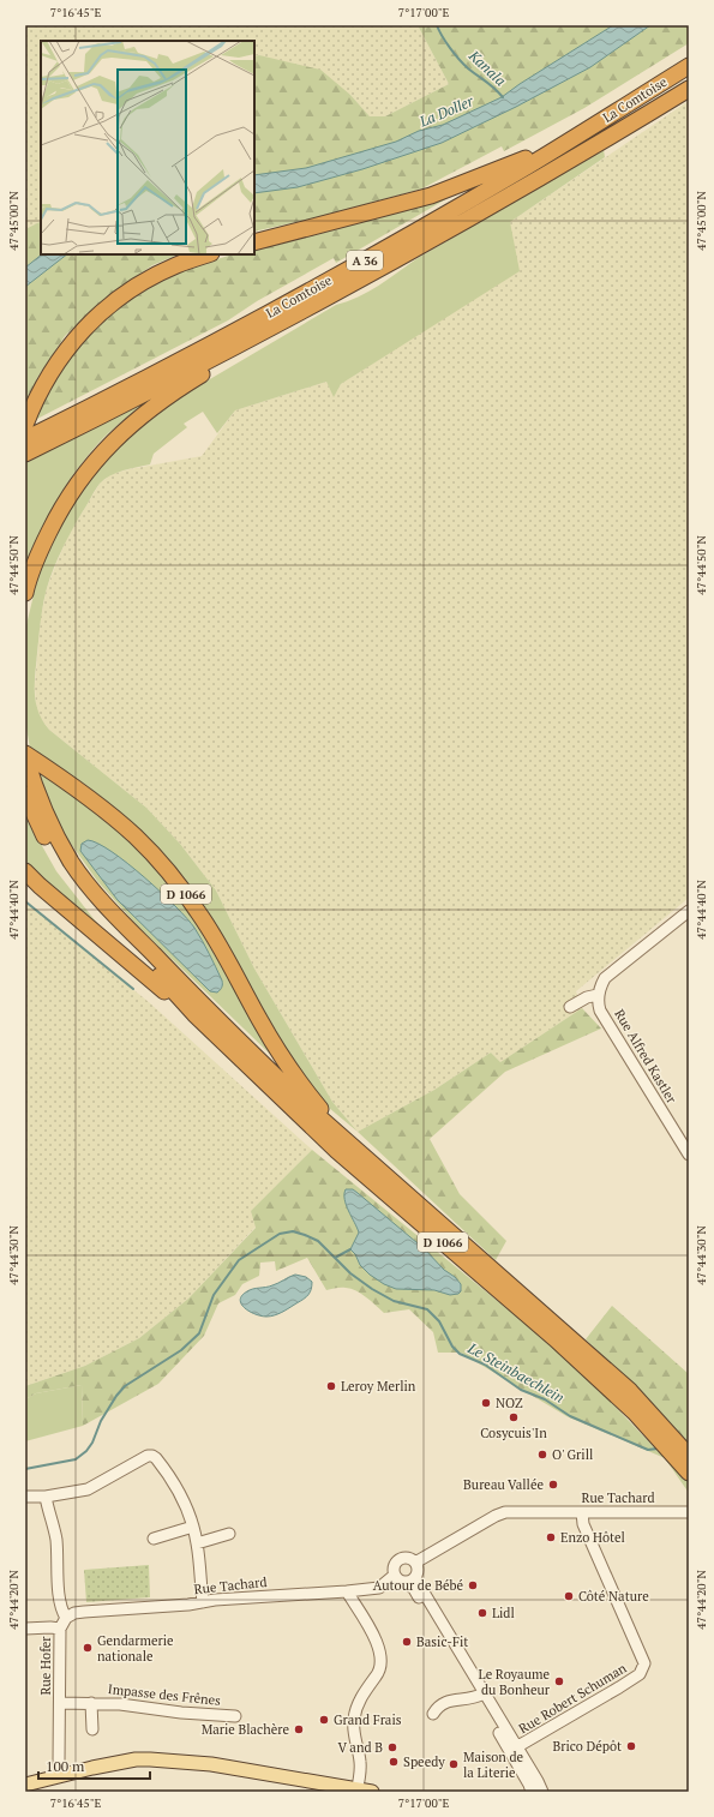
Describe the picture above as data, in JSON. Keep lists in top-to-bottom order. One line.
{"streets":{"highway":["La Comtoise","A 36","D 1066"],"street":["Rue Alfred Kastler","Rue Tachard","Rue Hofer","Impasse des Frênes","Rue Robert Schuman"]},"crossings":[["Rue Tachard","Rue Hofer"],["Rue Tachard","Rue Robert Schuman"],["Rue Hofer","Impasse des Frênes"]],"water":["Kanala","La Doller","Le Steinbaechlein"],"places":["Leroy Merlin","NOZ","Cosycuis'In","O' Grill","Bureau Vallée","Enzo Hôtel","Autour de Bébé","Côté Nature","Lidl","Basic-Fit","Gendarmerie nationale","Le Royaume du Bonheur","Grand Frais","Marie Blachère","Brico Dépôt","V and B","Speedy","Maison de la Literie"],"scale_bar":"100 m","coordinates":["7°16'45\"E","7°17'00\"E","47°45'00\"N","47°44'50\"N","47°44'40\"N","47°44'30\"N","47°44'20\"N"]}
